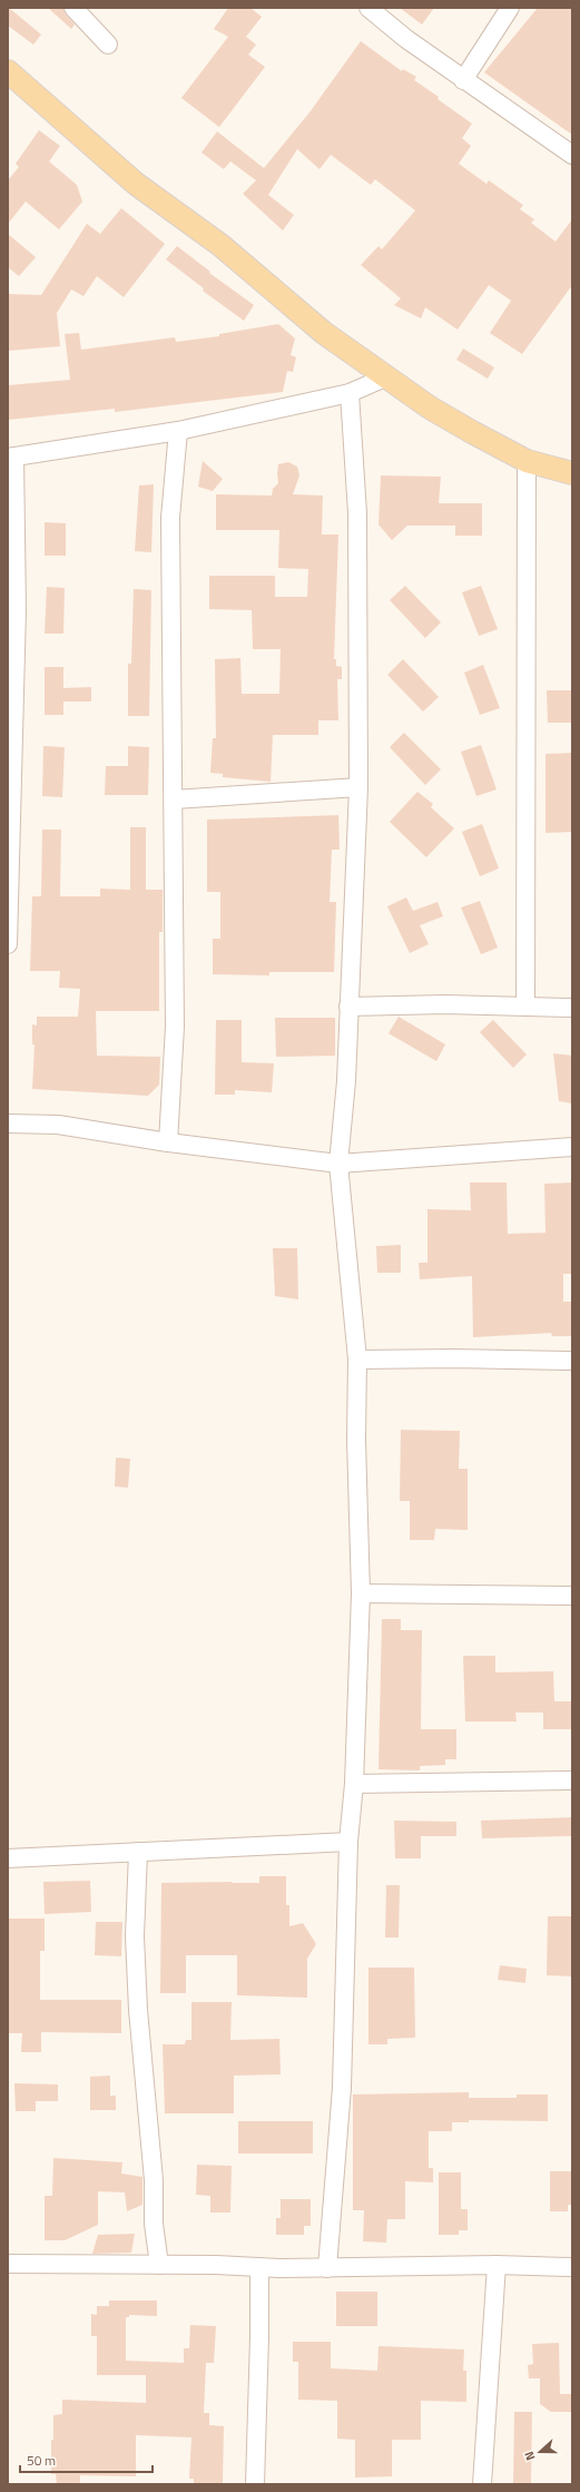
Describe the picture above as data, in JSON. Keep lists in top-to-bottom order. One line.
{"scale_bar":"50 m","north":"left"}
